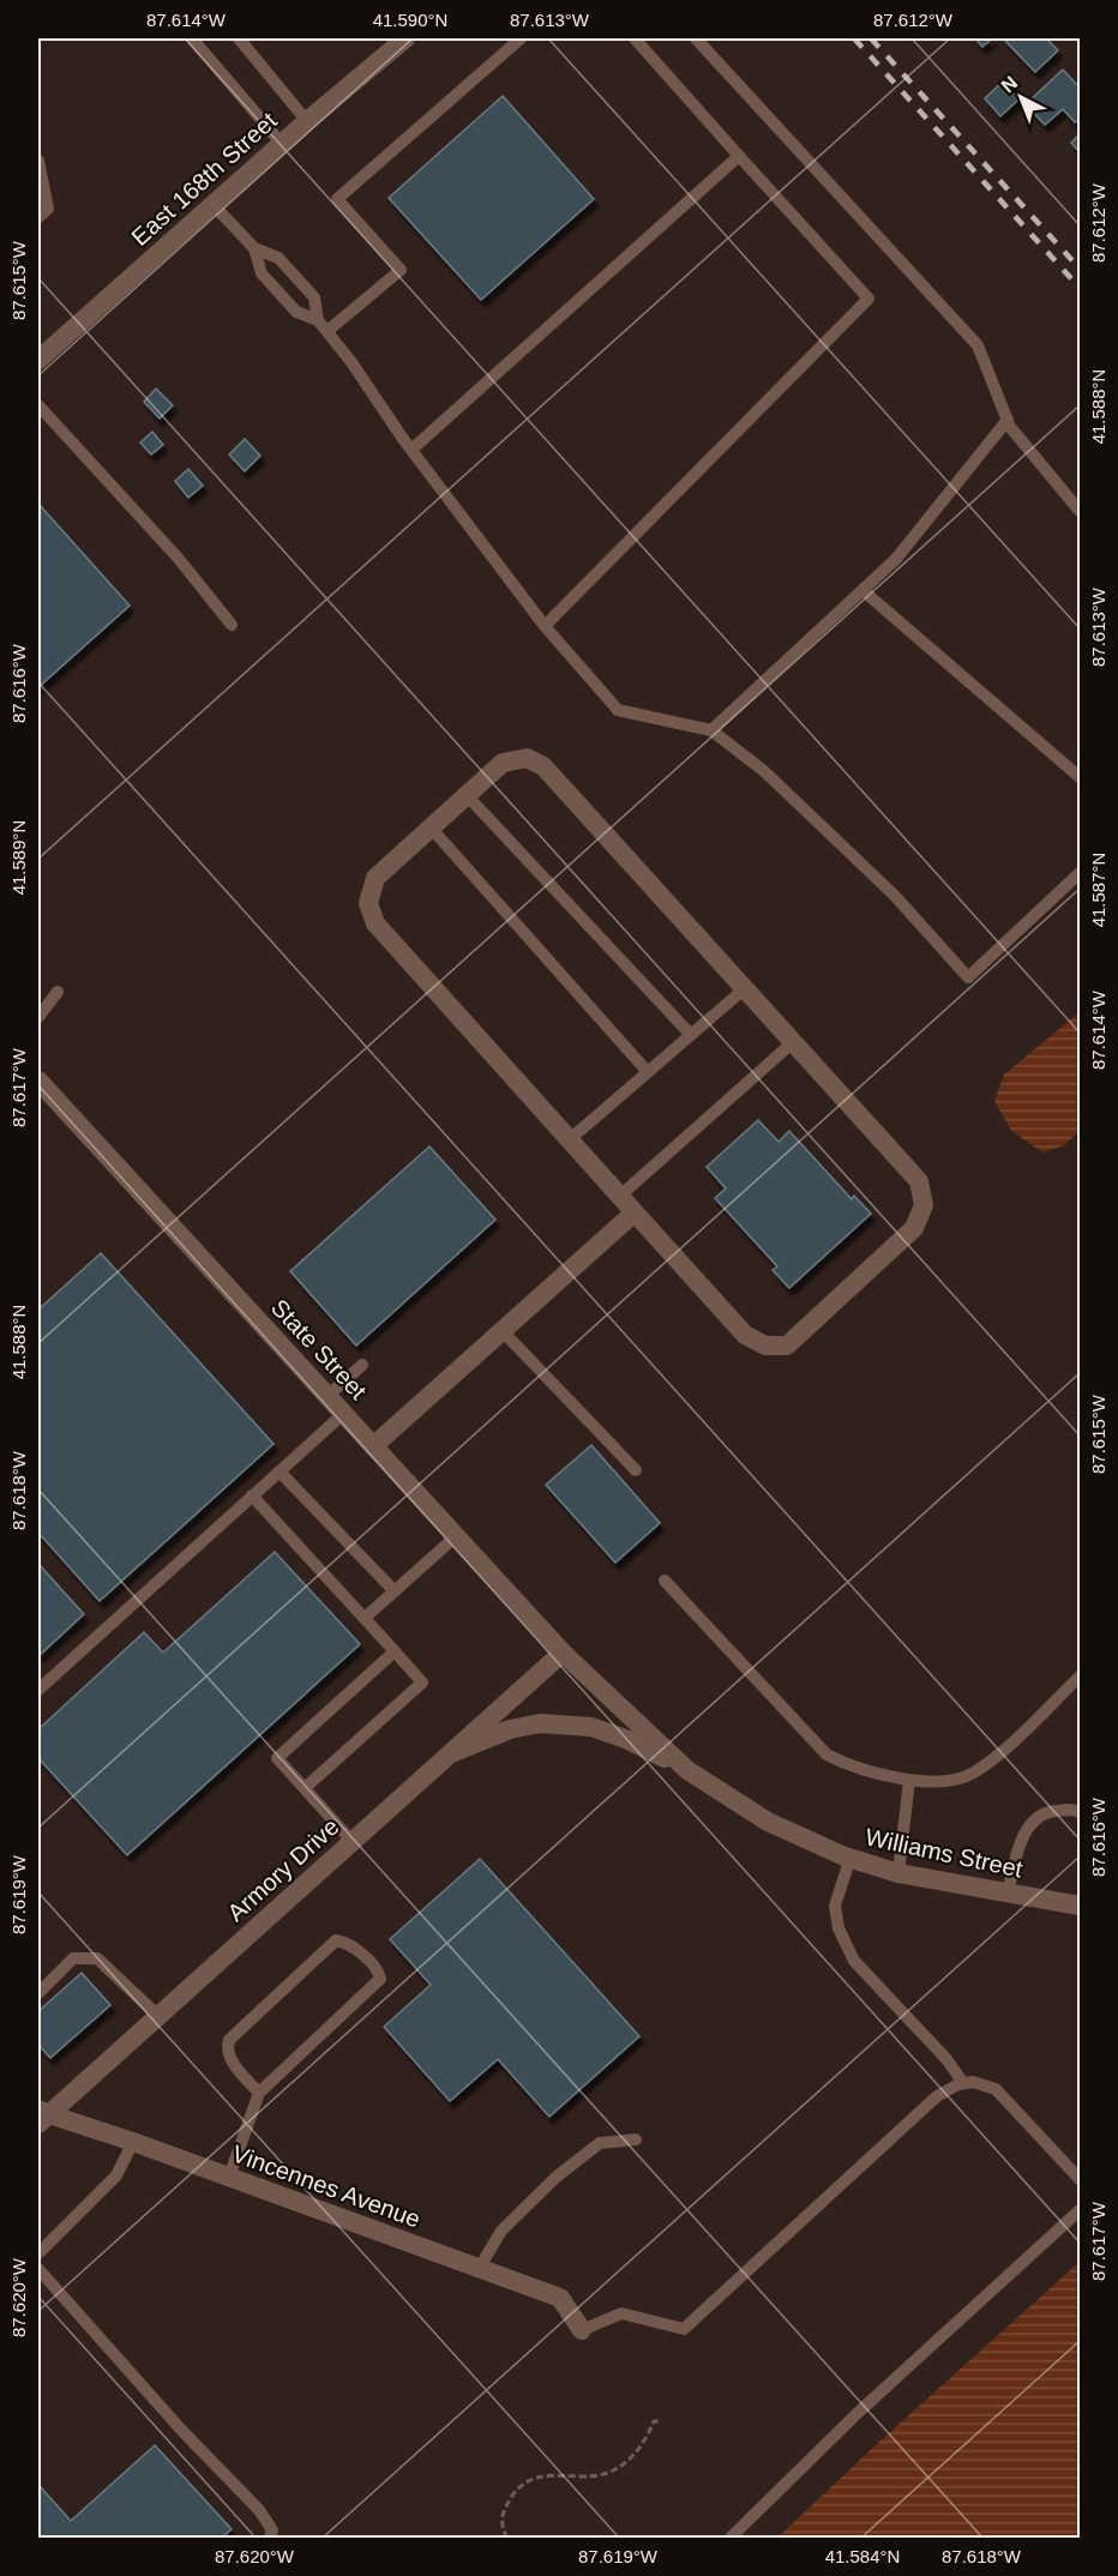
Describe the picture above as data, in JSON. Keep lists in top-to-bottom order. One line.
{"streets":{"street":["East 168th Street","State Street","Williams Street","Armory Drive","Vincennes Avenue"]},"crossings":[["State Street","Williams Street"],["State Street","Armory Drive"],["Williams Street","Armory Drive"],["Armory Drive","Vincennes Avenue"]],"north":"top left","coordinates":["87.614°W","41.590°N","87.613°W","87.612°W","87.615°W","41.588°N","87.616°W","41.589°N","41.587°N","87.617°W","87.618°W","87.619°W","87.620°W","41.584°N"]}
